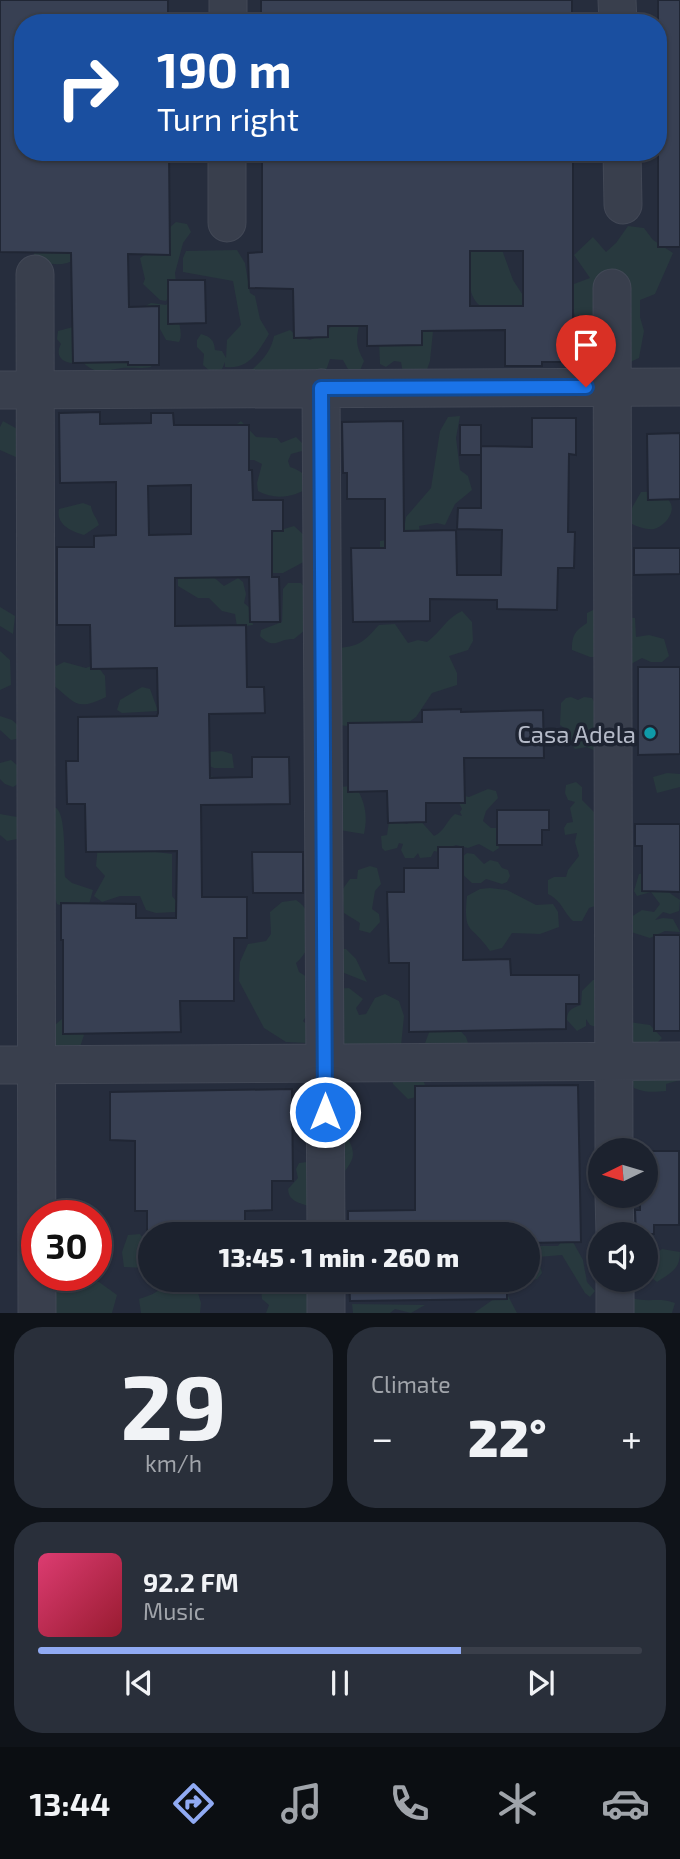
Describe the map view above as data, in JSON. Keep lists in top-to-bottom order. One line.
{"places":["Casa Adela"],"north":"left","page":{"turn":["190 m","Turn right"],"limit":"30","trip":"13:45 · 1 min · 260 m","tile":[["29","km/h"],"Climate"],"heat":["−","22°","+"],"song":["92.2 FM","Music"],"tabs":"13:44"}}
